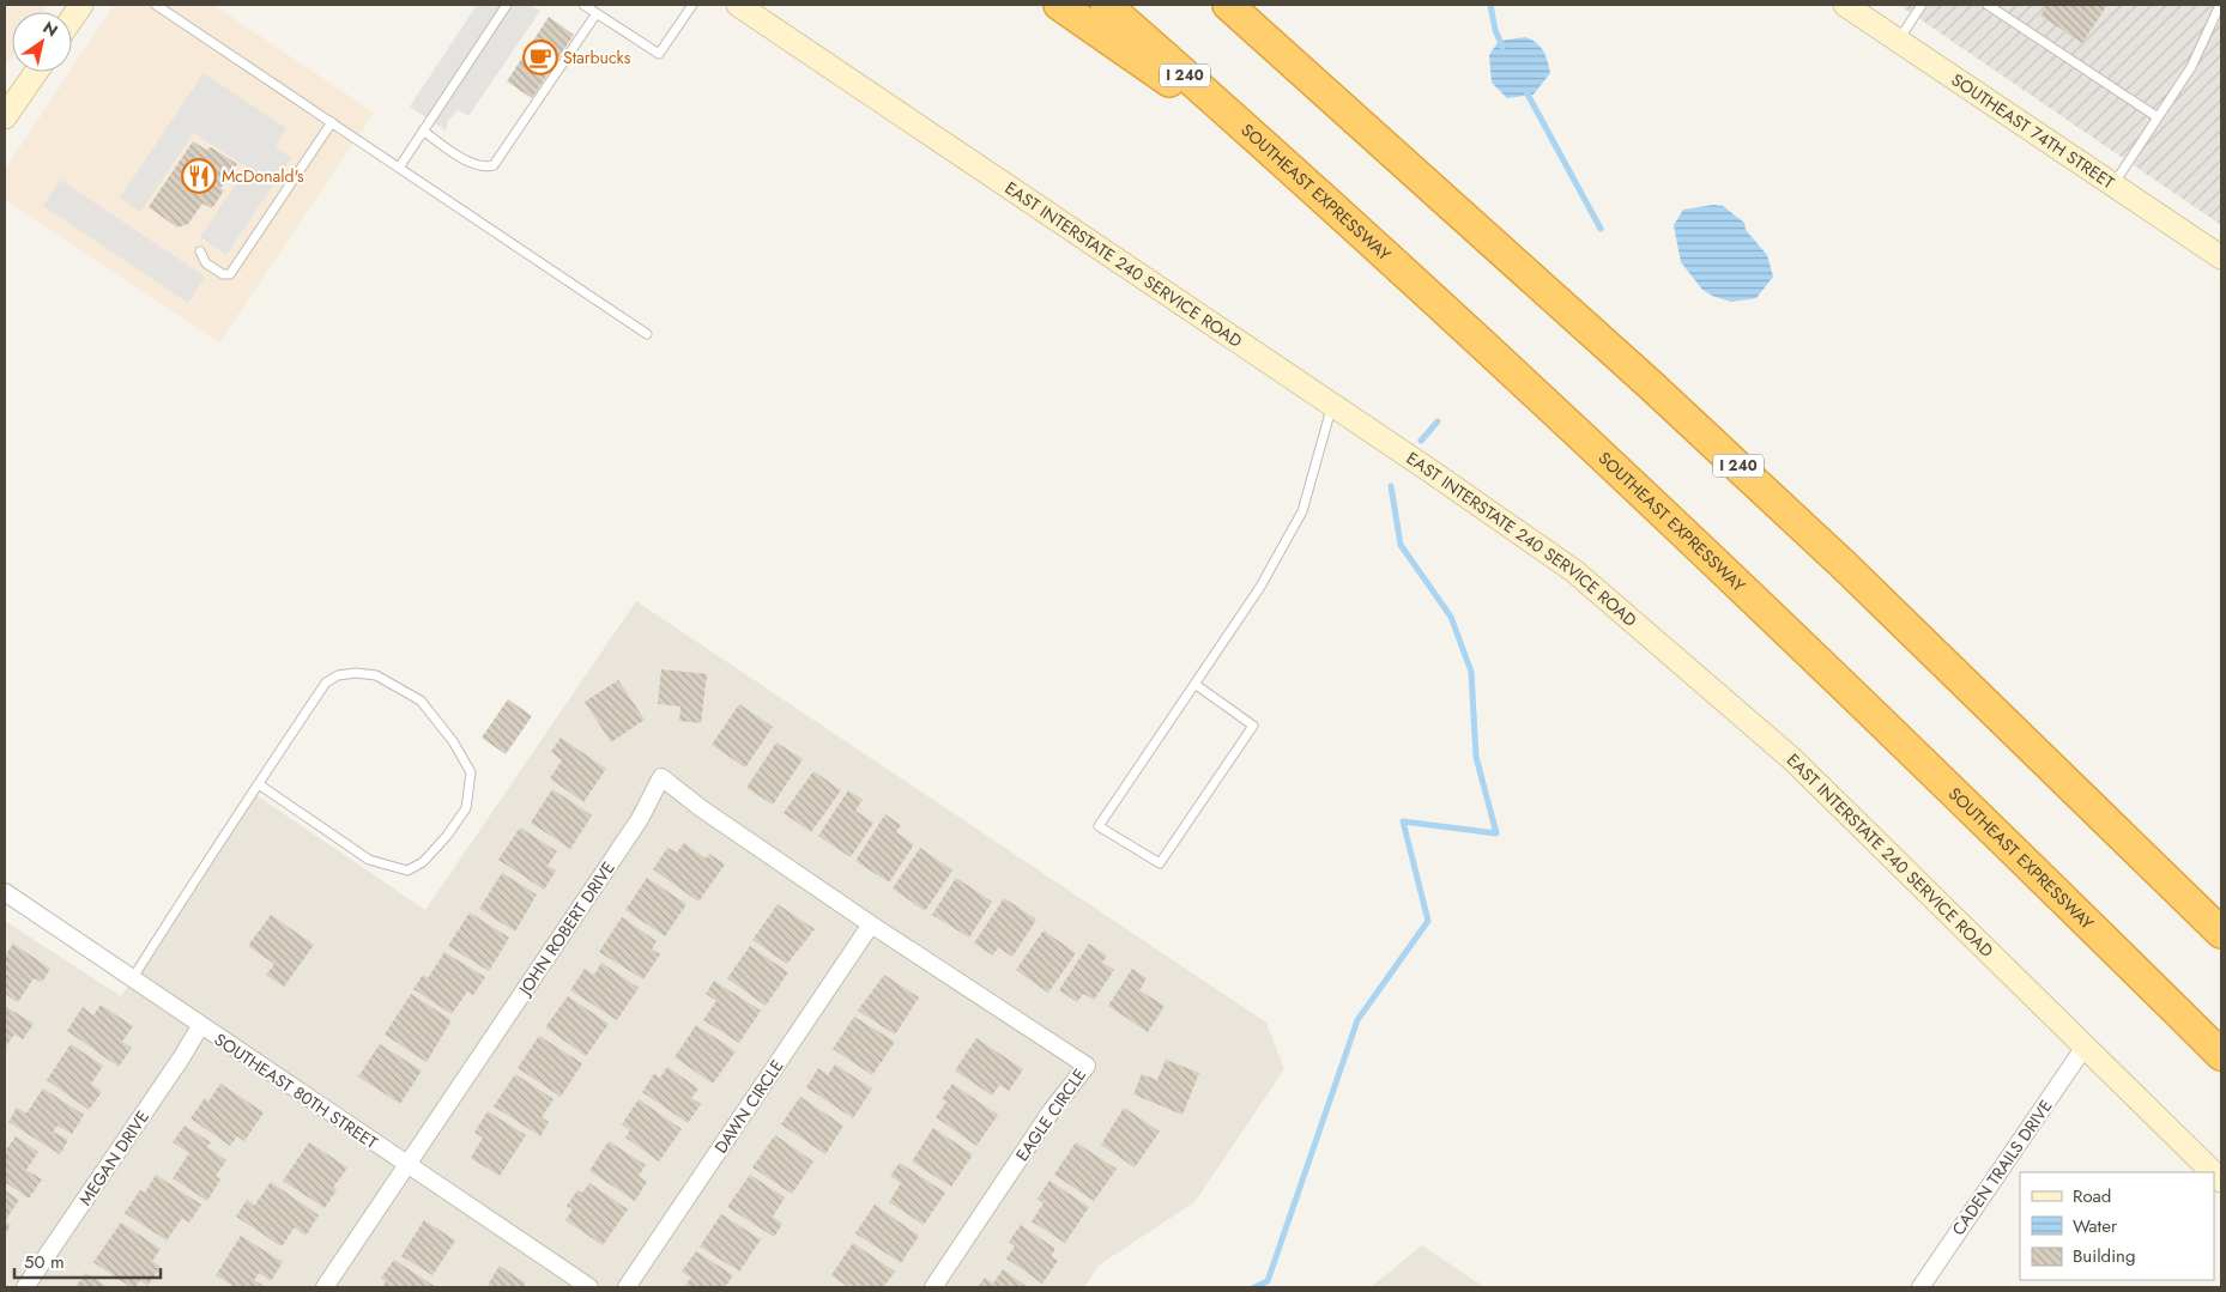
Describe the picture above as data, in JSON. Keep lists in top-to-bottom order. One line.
{"streets":{"highway":["I 240","SOUTHEAST EXPRESSWAY"],"street":["SOUTHEAST 74TH STREET","EAST INTERSTATE 240 SERVICE ROAD","JOHN ROBERT DRIVE","SOUTHEAST 80TH STREET","DAWN CIRCLE","EAGLE CIRCLE","MEGAN DRIVE","CADEN TRAILS DRIVE"]},"crossings":[["EAST INTERSTATE 240 SERVICE ROAD","CADEN TRAILS DRIVE"],["JOHN ROBERT DRIVE","SOUTHEAST 80TH STREET"],["JOHN ROBERT DRIVE","DAWN CIRCLE"],["JOHN ROBERT DRIVE","EAGLE CIRCLE"],["SOUTHEAST 80TH STREET","MEGAN DRIVE"],["DAWN CIRCLE","EAGLE CIRCLE"]],"places":{"cafe":["Starbucks"],"restaurant":["McDonald's"]},"legend":["Road","Water","Building"],"scale_bar":"50 m","north":"top right"}
